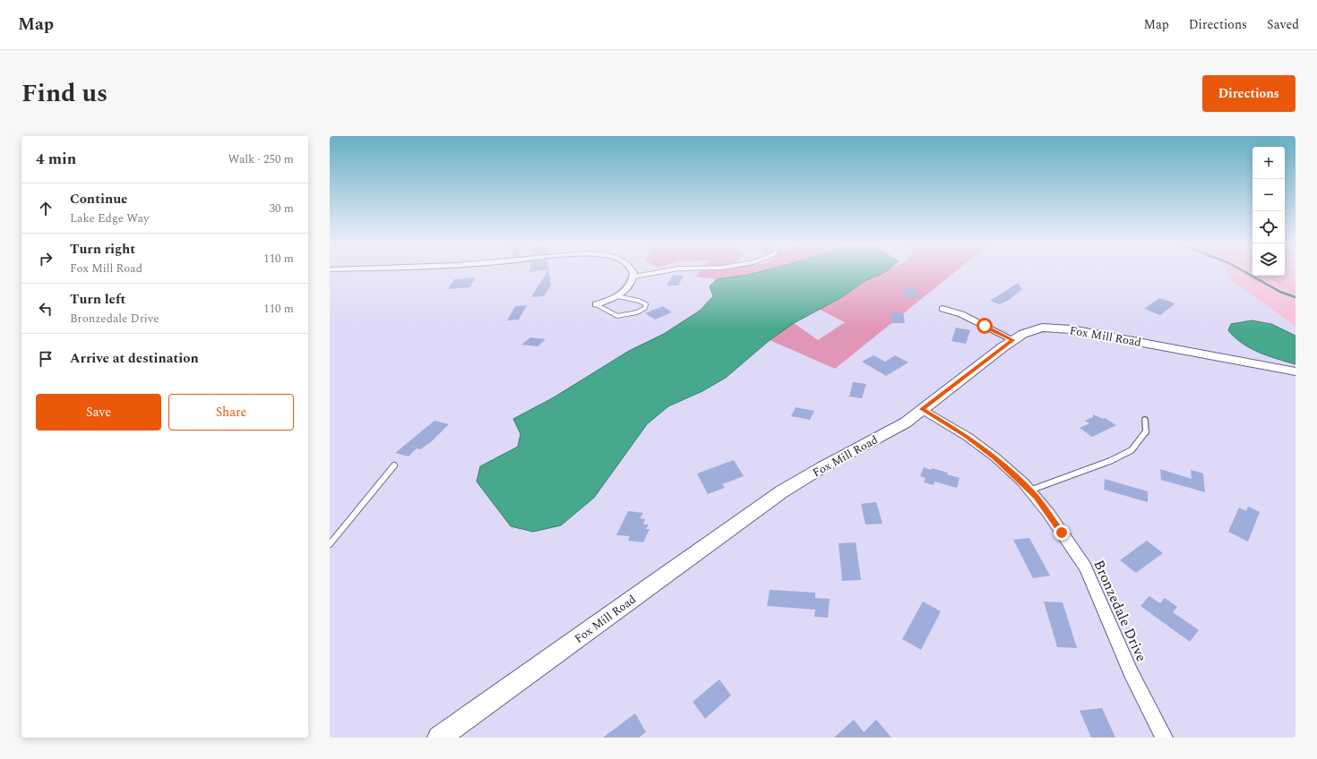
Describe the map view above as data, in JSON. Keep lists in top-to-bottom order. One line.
{"streets":{"main road":["Fox Mill Road"],"street":["Bronzedale Drive"]},"crossings":[["Fox Mill Road","Bronzedale Drive"]],"page":{"header":"Map","nav":["Map","Directions","Saved"],"title":"Find us","buttons":["Directions",["Save","Share"]],"heading":["4 min","Walk · 250 m"],"map_buttons":["+","−"],"list":[["Continue","Lake Edge Way","30 m"],["Turn right","Fox Mill Road","110 m"],["Turn left","Bronzedale Drive","110 m"],"Arrive at destination"]}}
